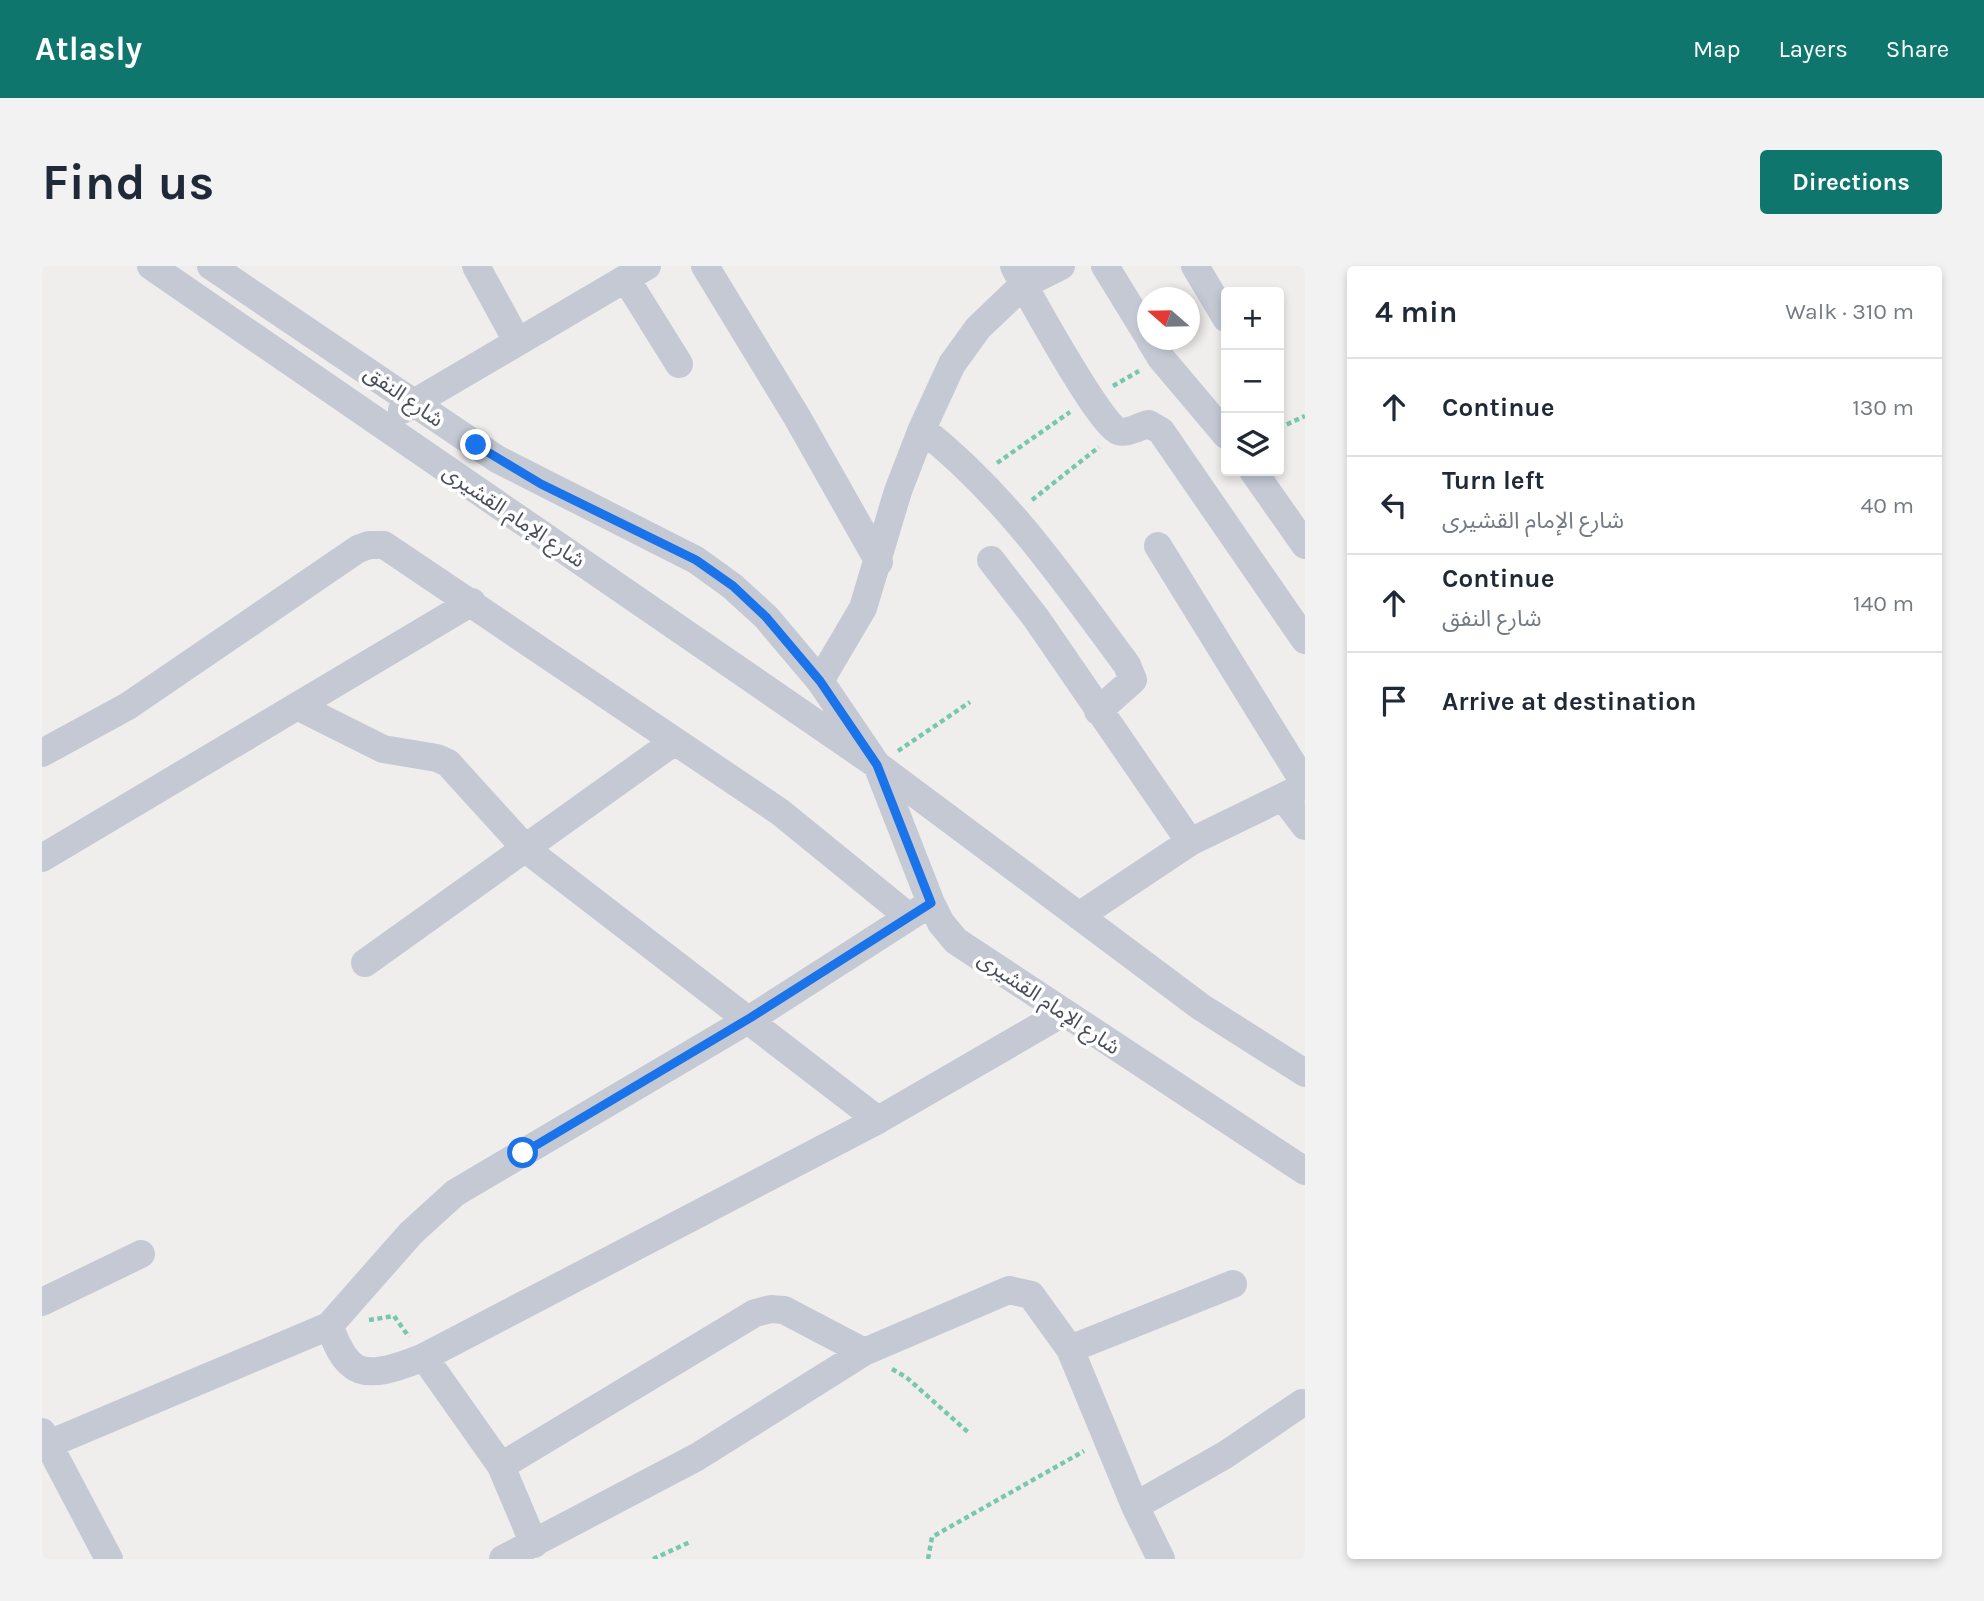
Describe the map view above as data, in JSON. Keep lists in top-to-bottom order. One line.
{"streets":{"street":["شارع النفق","شارع الإمام القشيرى"]},"crossings":[["شارع النفق","شارع الإمام القشيرى"]],"north":"left","page":{"header":"Atlasly","nav":["Map","Layers","Share"],"buttons":"Directions","title":"Find us","heading":["4 min","Walk · 310 m"],"map_buttons":["+","−"],"list":[["Continue","130 m"],["Turn left","شارع الإمام القشيرى","40 m"],["Continue","شارع النفق","140 m"],"Arrive at destination"]}}
